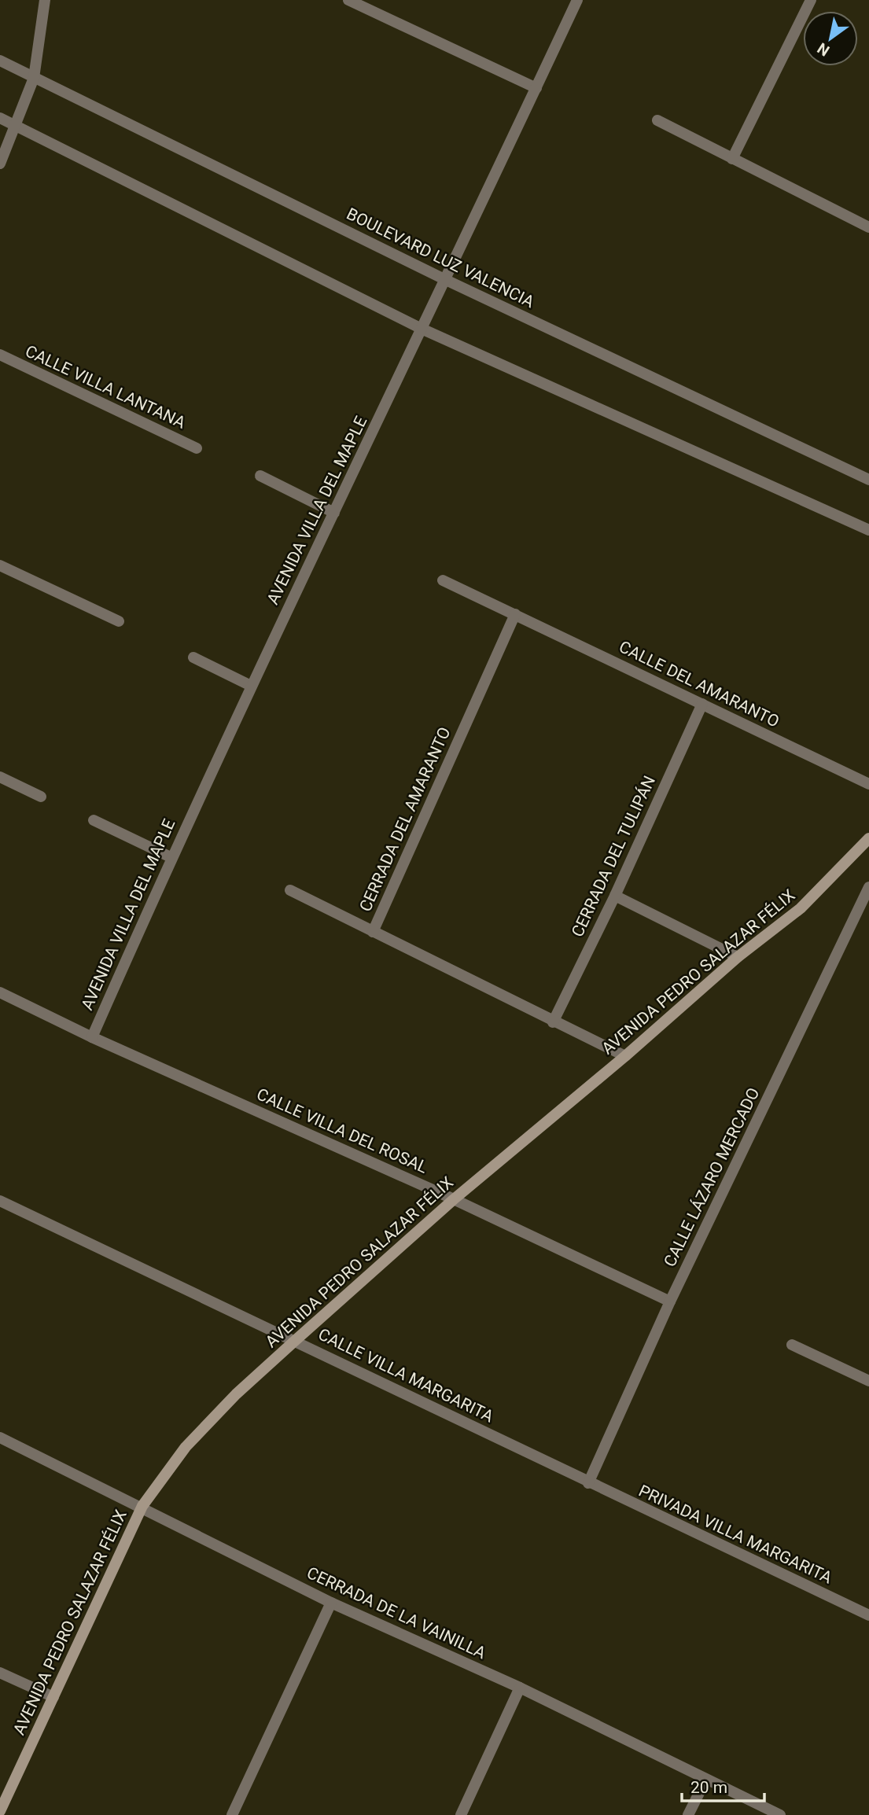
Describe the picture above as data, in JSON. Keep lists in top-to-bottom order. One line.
{"streets":{"street":["BOULEVARD LUZ VALENCIA","CALLE VILLA LANTANA","AVENIDA VILLA DEL MAPLE","CALLE DEL AMARANTO","CERRADA DEL AMARANTO","CERRADA DEL TULIPÁN","AVENIDA PEDRO SALAZAR FÉLIX","CALLE VILLA DEL ROSAL","CALLE LÁZARO MERCADO","CALLE VILLA MARGARITA","PRIVADA VILLA MARGARITA","CERRADA DE LA VAINILLA"]},"crossings":[["BOULEVARD LUZ VALENCIA","AVENIDA VILLA DEL MAPLE"],["AVENIDA VILLA DEL MAPLE","CALLE VILLA DEL ROSAL"],["CALLE DEL AMARANTO","CERRADA DEL AMARANTO"],["CALLE DEL AMARANTO","CERRADA DEL TULIPÁN"],["CERRADA DEL AMARANTO","CERRADA DEL TULIPÁN"],["CERRADA DEL AMARANTO","AVENIDA PEDRO SALAZAR FÉLIX"],["AVENIDA PEDRO SALAZAR FÉLIX","CALLE VILLA DEL ROSAL"],["AVENIDA PEDRO SALAZAR FÉLIX","CALLE VILLA MARGARITA"],["AVENIDA PEDRO SALAZAR FÉLIX","CERRADA DE LA VAINILLA"],["CALLE VILLA DEL ROSAL","CALLE LÁZARO MERCADO"],["CALLE LÁZARO MERCADO","CALLE VILLA MARGARITA"],["CALLE LÁZARO MERCADO","PRIVADA VILLA MARGARITA"],["CALLE VILLA MARGARITA","PRIVADA VILLA MARGARITA"]],"scale_bar":"20 m","north":"bottom left"}
